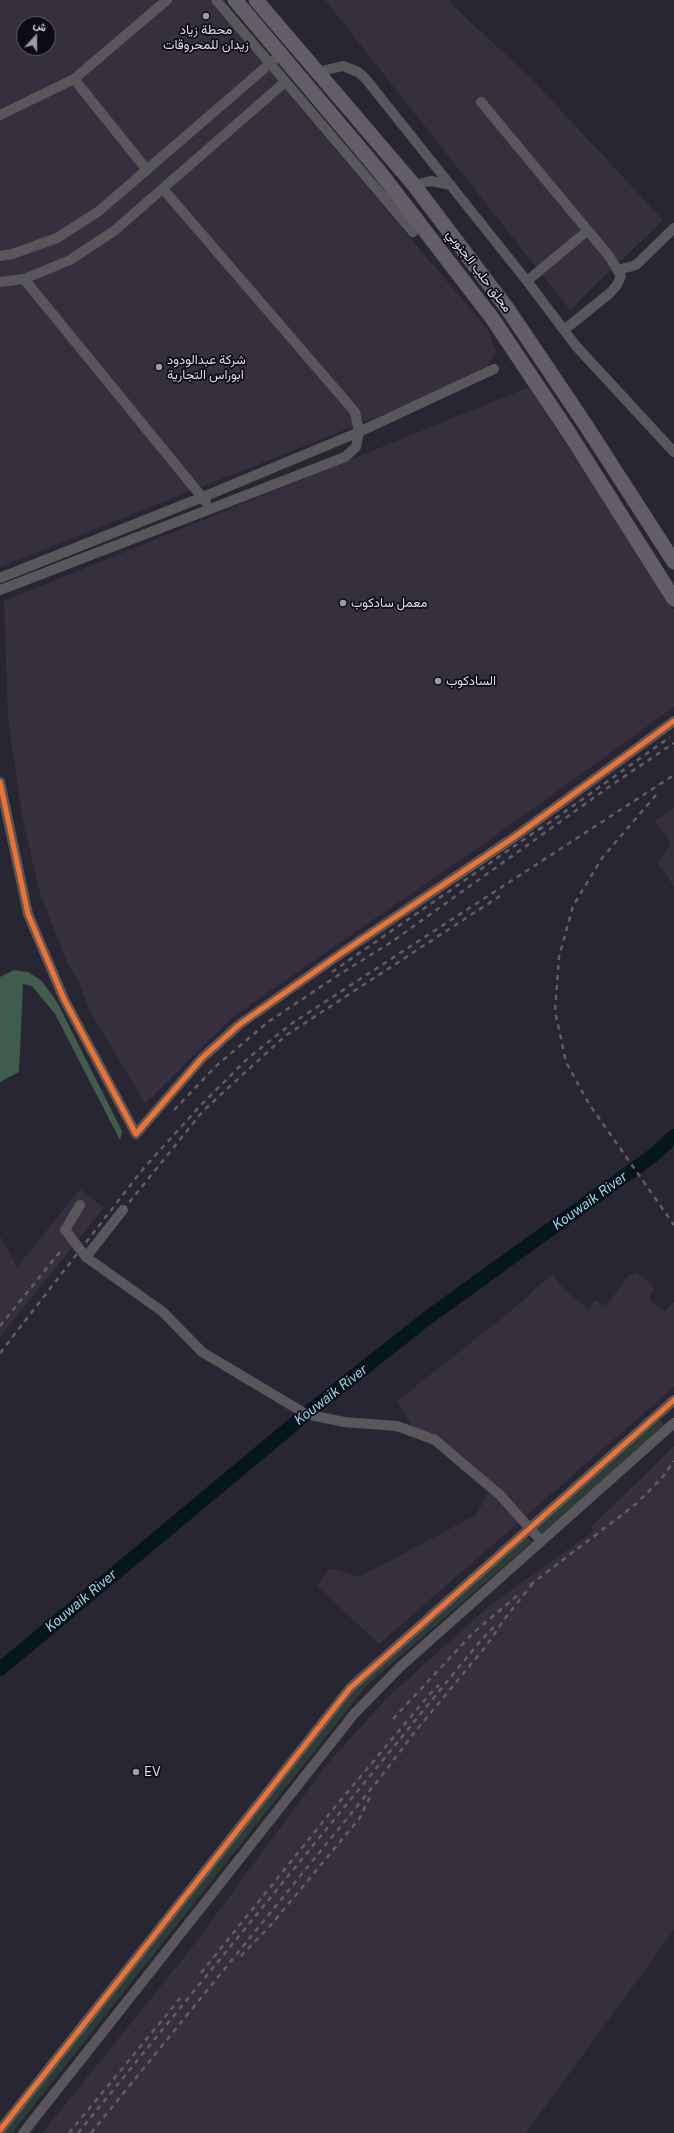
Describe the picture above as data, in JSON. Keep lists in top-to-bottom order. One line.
{"streets":{"highway":["محلق حلب الجنوبي"]},"water":["Kouwaik River"],"places":["محطة زياد زيدان للمحروقات","شركة عبدالودود ابوراس التجارية","معمل سادكوب","السادكوب","EV"],"north":"top"}
